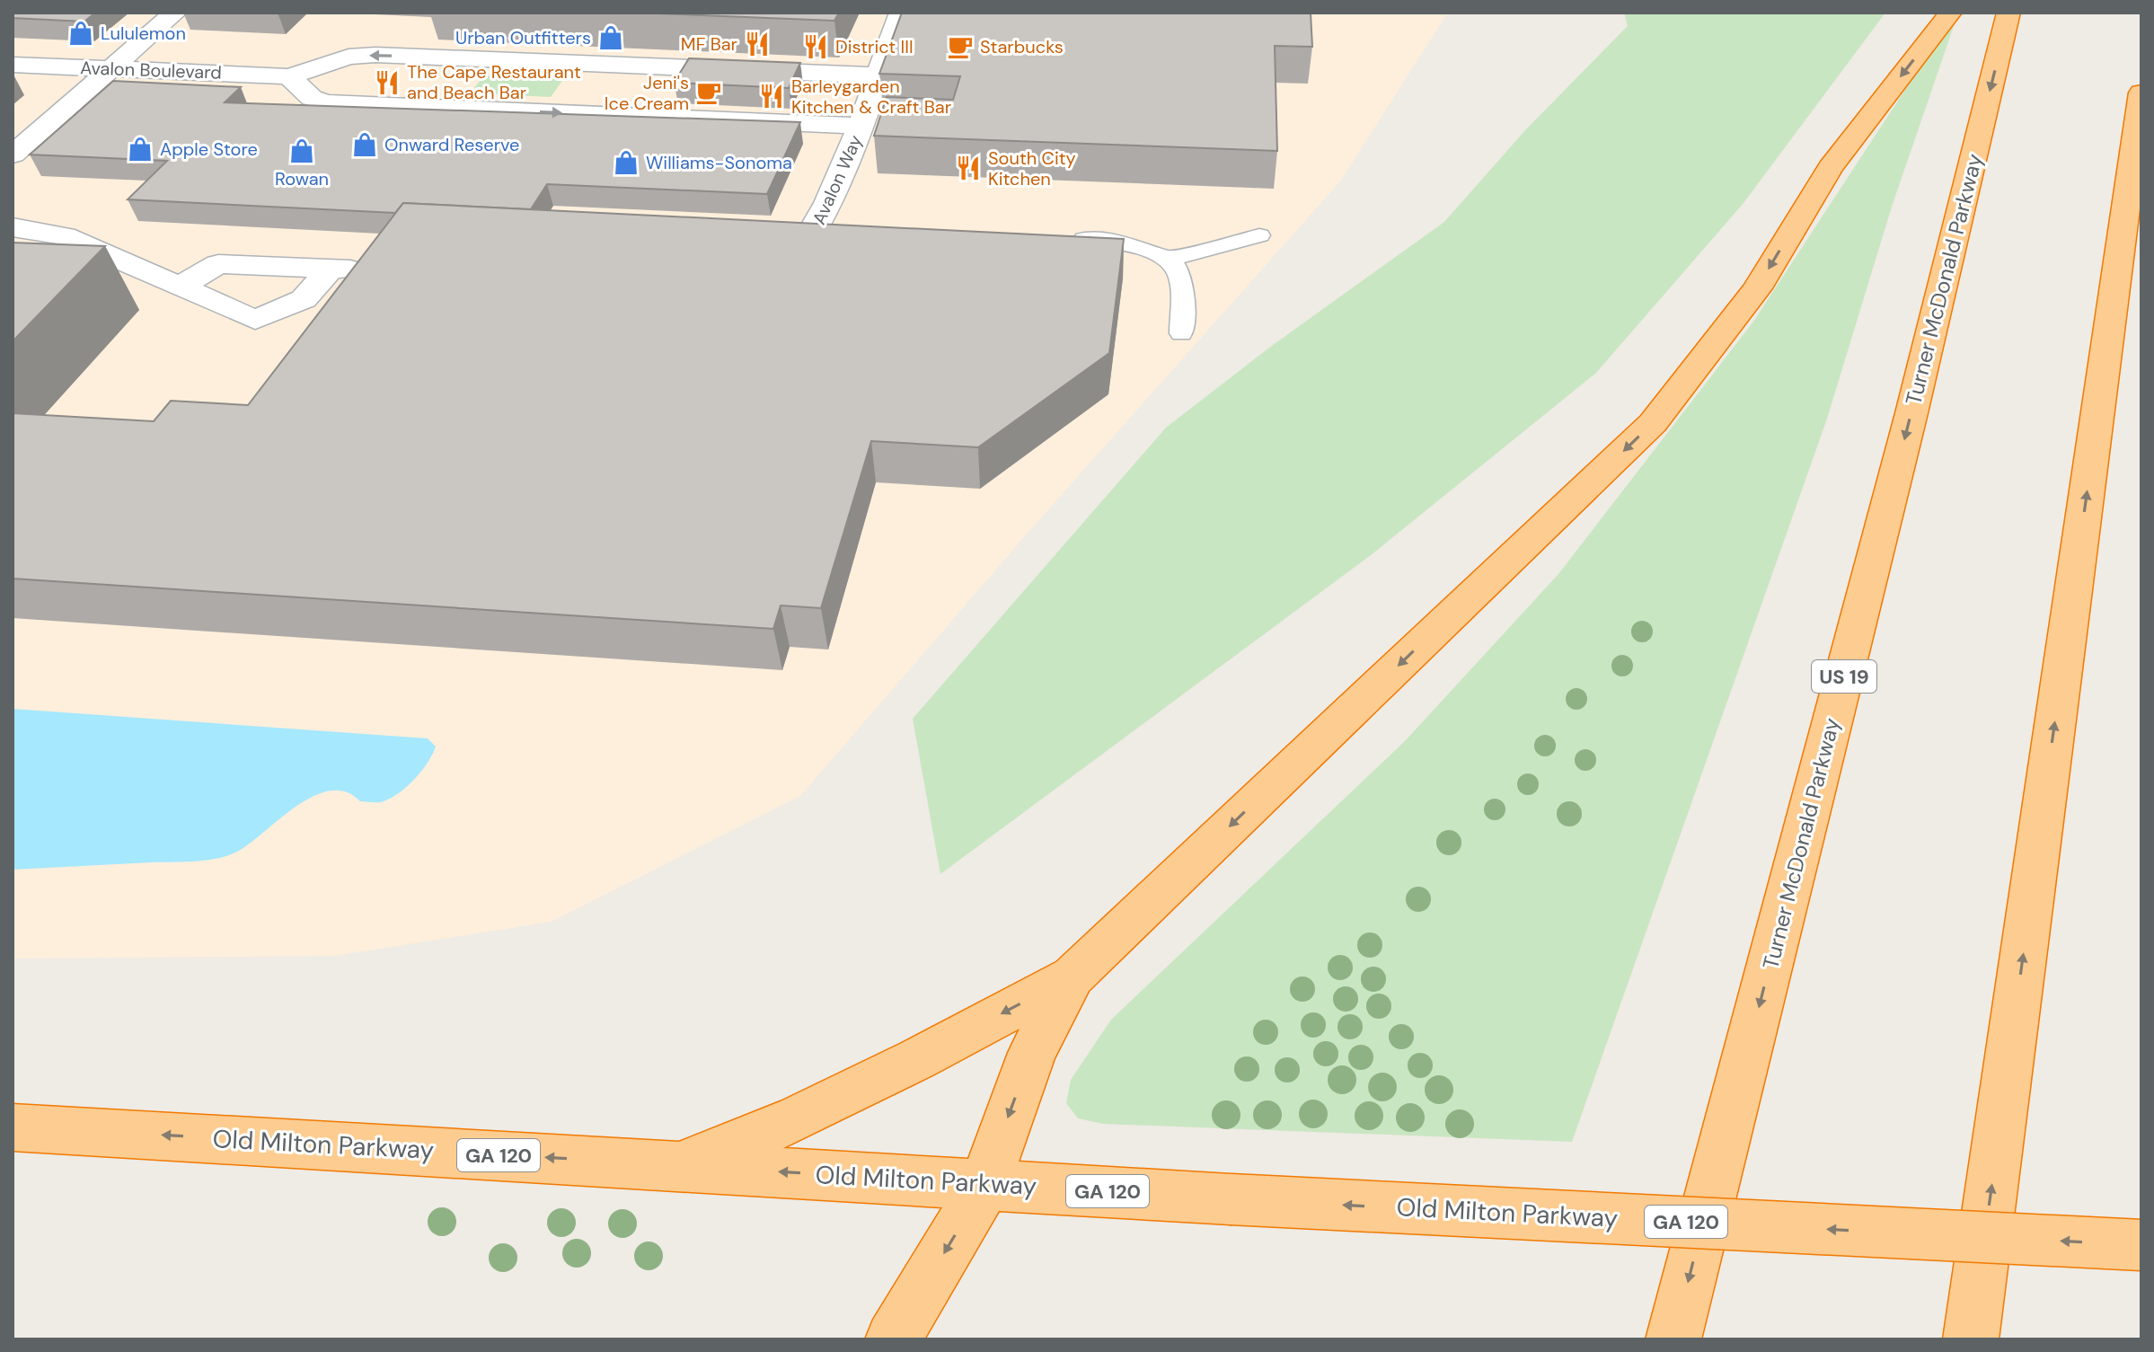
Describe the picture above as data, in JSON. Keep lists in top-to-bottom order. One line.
{"streets":{"highway":["Turner McDonald Parkway","US 19","Old Milton Parkway","GA 120"],"street":["Avalon Boulevard","Avalon Way"]},"crossings":[["Avalon Boulevard","Avalon Way"]],"one_way":["Old Milton Parkway"],"places":{"shop":["Lululemon","Urban Outfitters","Onward Reserve","Apple Store","Rowan","Williams-Sonoma"],"restaurant":["MF Bar","District III","The Cape Restaurant and Beach Bar","Barleygarden Kitchen & Craft Bar","South City Kitchen"],"cafe":["Starbucks","Jeni's Ice Cream"]}}
